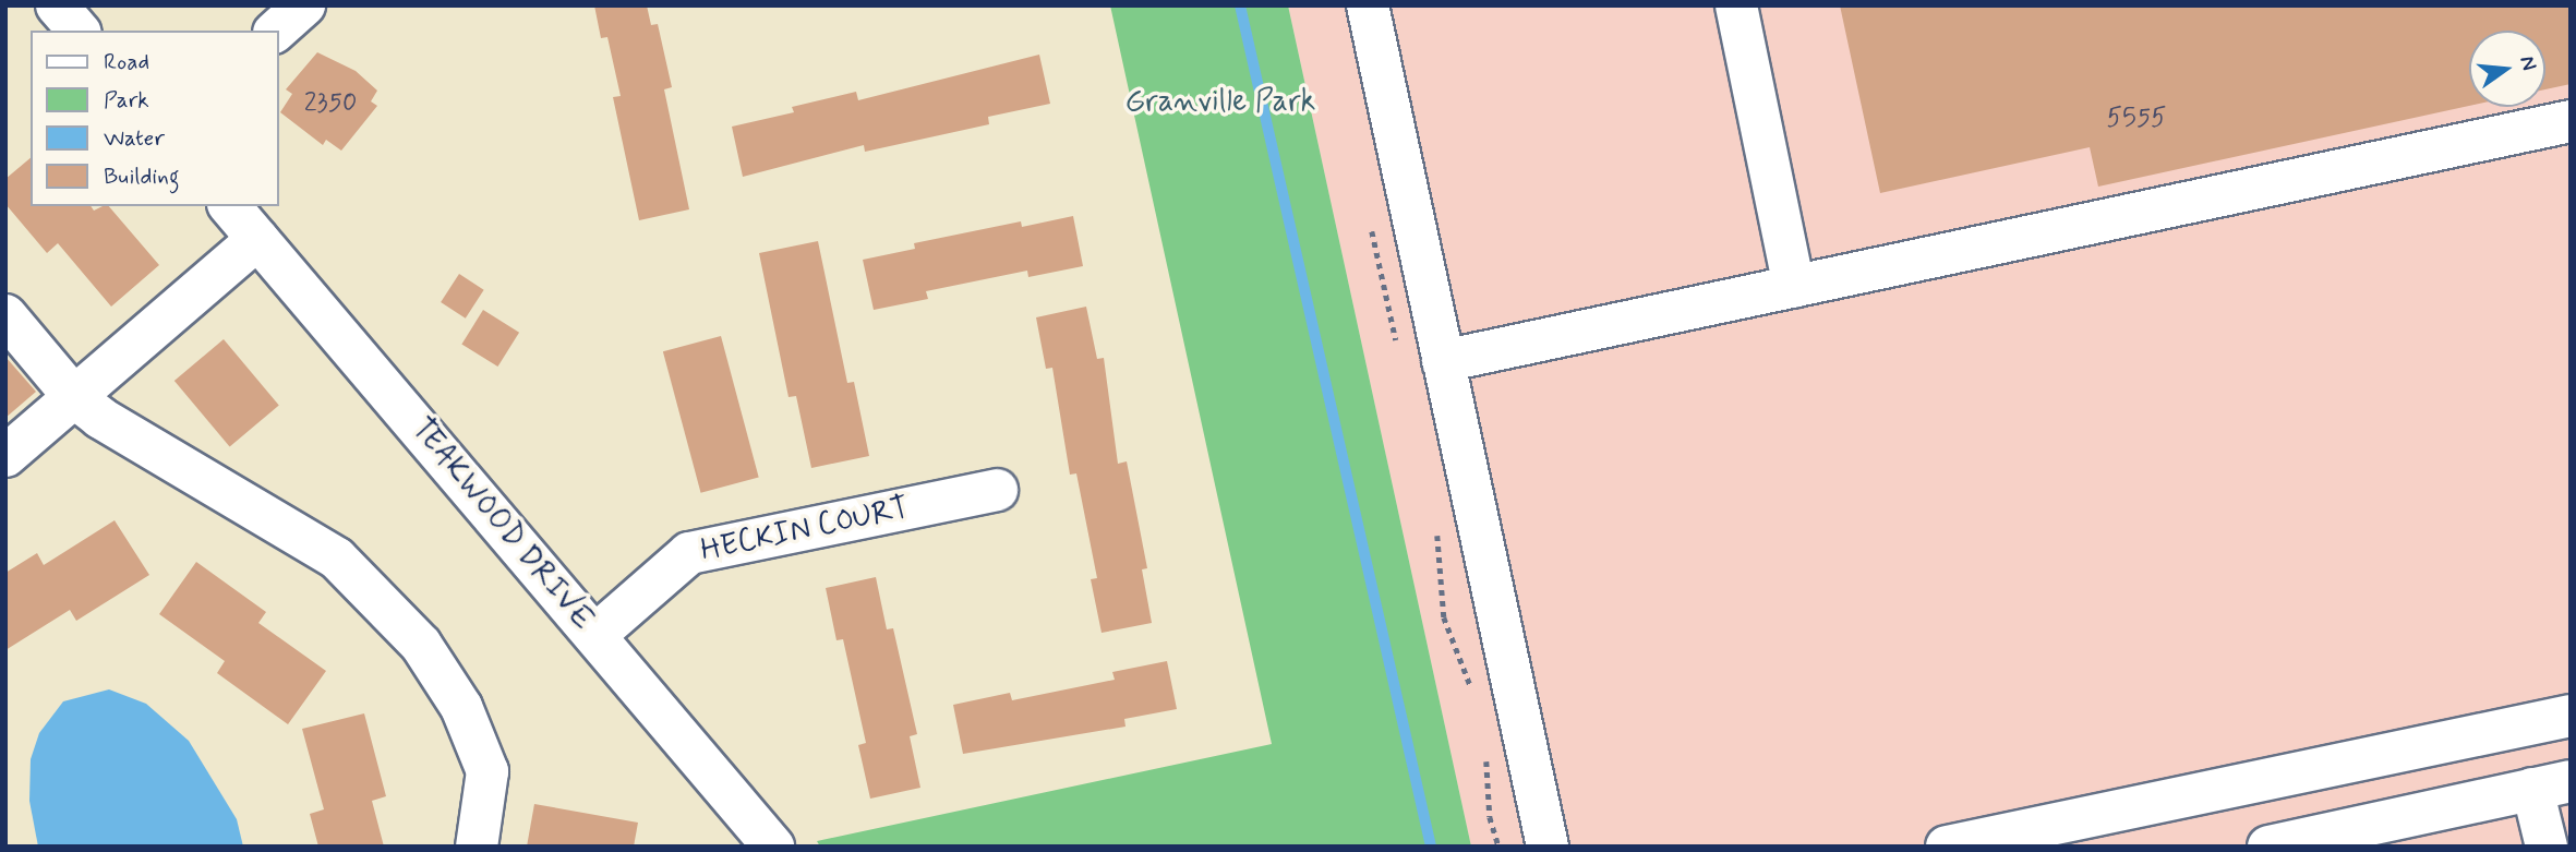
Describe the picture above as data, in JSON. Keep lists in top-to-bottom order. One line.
{"streets":{"street":["TEAKWOOD DRIVE","HECKIN COURT"]},"crossings":[["TEAKWOOD DRIVE","HECKIN COURT"]],"parks":["Granville Park"],"house_numbers":["2350","5555"],"legend":["Road","Park","Water","Building"],"north":"right"}
